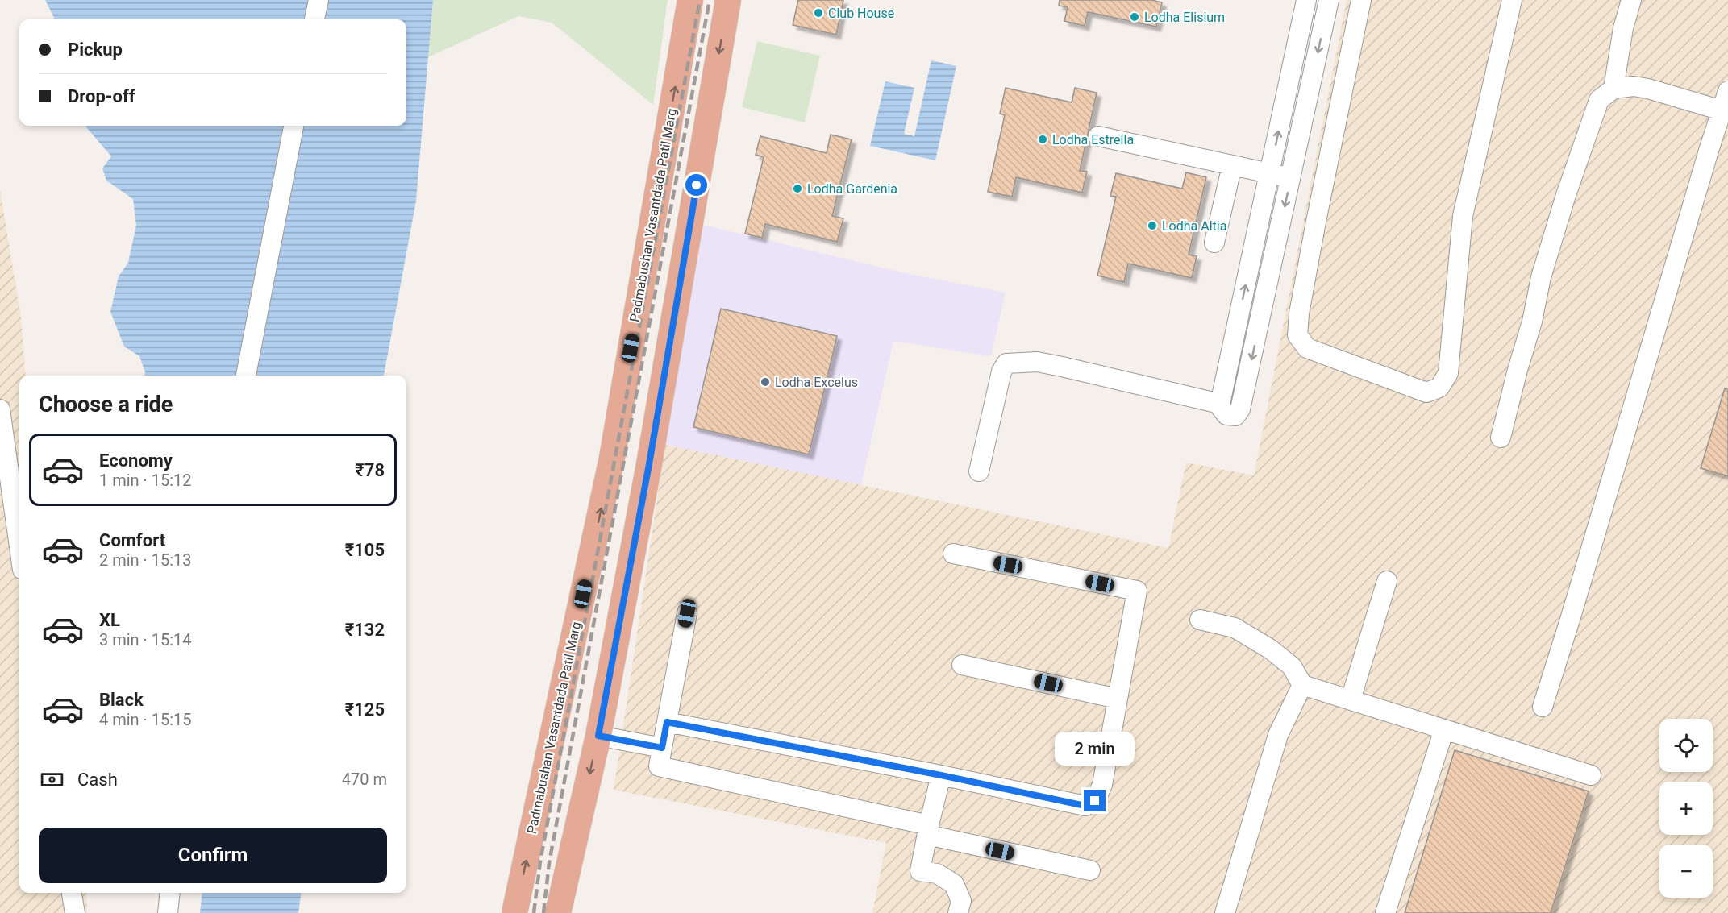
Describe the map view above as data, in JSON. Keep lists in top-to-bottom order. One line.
{"streets":{"main road":["Padmabushan Vasantdada Patil Marg"]},"places":["Club House","Lodha Elisium","Lodha Estrella","Lodha Gardenia","Lodha Altia","Lodha Excelus"],"page":{"banner":["Pickup","Drop-off"],"heading":"Choose a ride","list":[{"name":"Economy","note":"1 min · 15:12","value":"₹78"},{"name":"Comfort","note":"2 min · 15:13","value":"₹105"},{"name":"XL","note":"3 min · 15:14","value":"₹132"},{"name":"Black","note":"4 min · 15:15","value":"₹125"}],"map_buttons":["+","−"],"bubble":"2 min","pay":["Cash","470 m"],"buttons":"Confirm"}}
